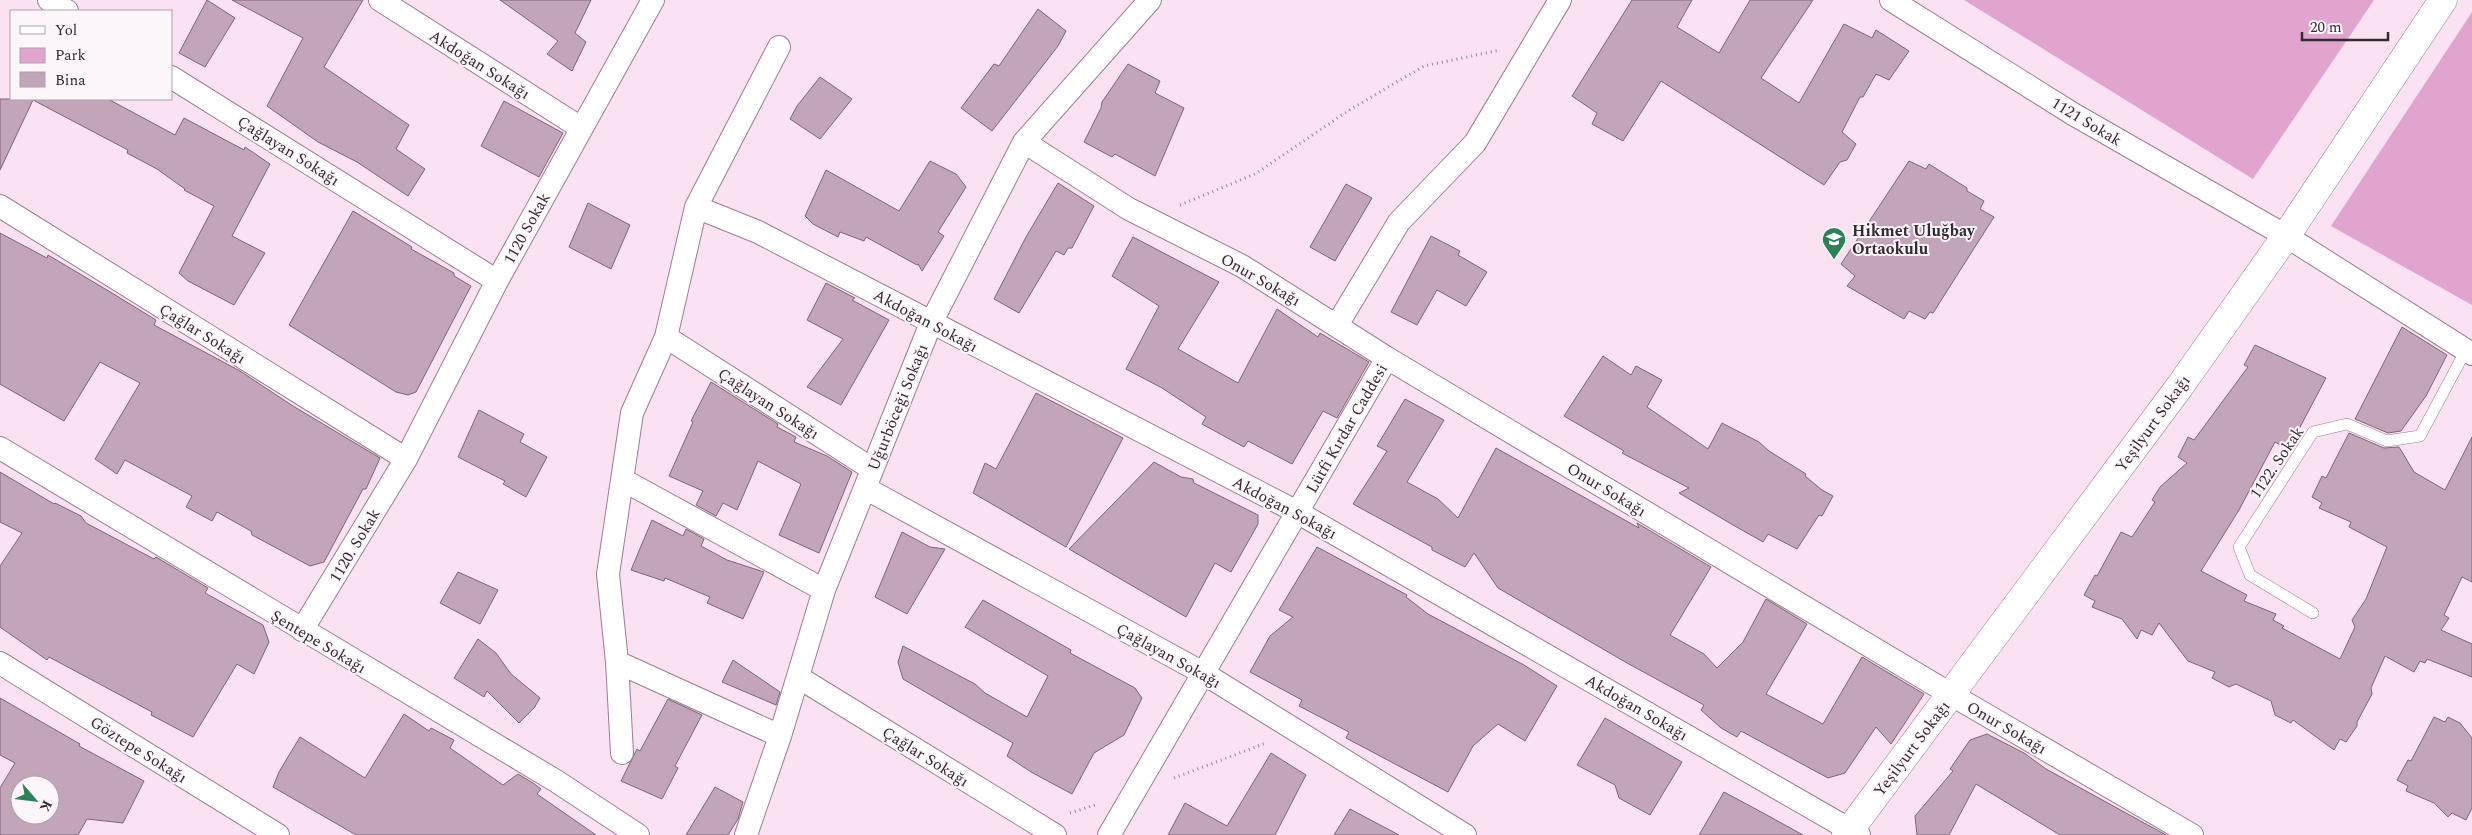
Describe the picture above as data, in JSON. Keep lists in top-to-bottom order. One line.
{"streets":{"main road":["Yeşilyurt Sokağı"],"street":["Akdoğan Sokağı","1121 Sokak","Çağlayan Sokağı","1120 Sokak","Onur Sokağı","Çağlar Sokağı","Uğurböceği Sokağı","Lütfi Kırdar Caddesi","1120. Sokak","Şentepe Sokağı","Göztepe Sokağı"],"lane":["1122. Sokak"]},"crossings":[["Akdoğan Sokağı","1120 Sokak"],["Akdoğan Sokağı","Uğurböceği Sokağı"],["Akdoğan Sokağı","Yeşilyurt Sokağı"],["Akdoğan Sokağı","Lütfi Kırdar Caddesi"],["1121 Sokak","Yeşilyurt Sokağı"],["1121 Sokak","1122. Sokak"],["Çağlayan Sokağı","1120 Sokak"],["Çağlayan Sokağı","Uğurböceği Sokağı"],["Çağlayan Sokağı","Lütfi Kırdar Caddesi"],["1120 Sokak","Çağlar Sokağı"],["1120 Sokak","1120. Sokak"],["Onur Sokağı","Uğurböceği Sokağı"],["Onur Sokağı","Yeşilyurt Sokağı"],["Onur Sokağı","Lütfi Kırdar Caddesi"],["Çağlar Sokağı","Uğurböceği Sokağı"],["Çağlar Sokağı","1120. Sokak"],["1120. Sokak","Şentepe Sokağı"]],"places":{"school or university":["Hikmet Uluğbay Ortaokulu"]},"legend":["Yol","Park","Bina"],"scale_bar":"20 m","north":"bottom right"}
